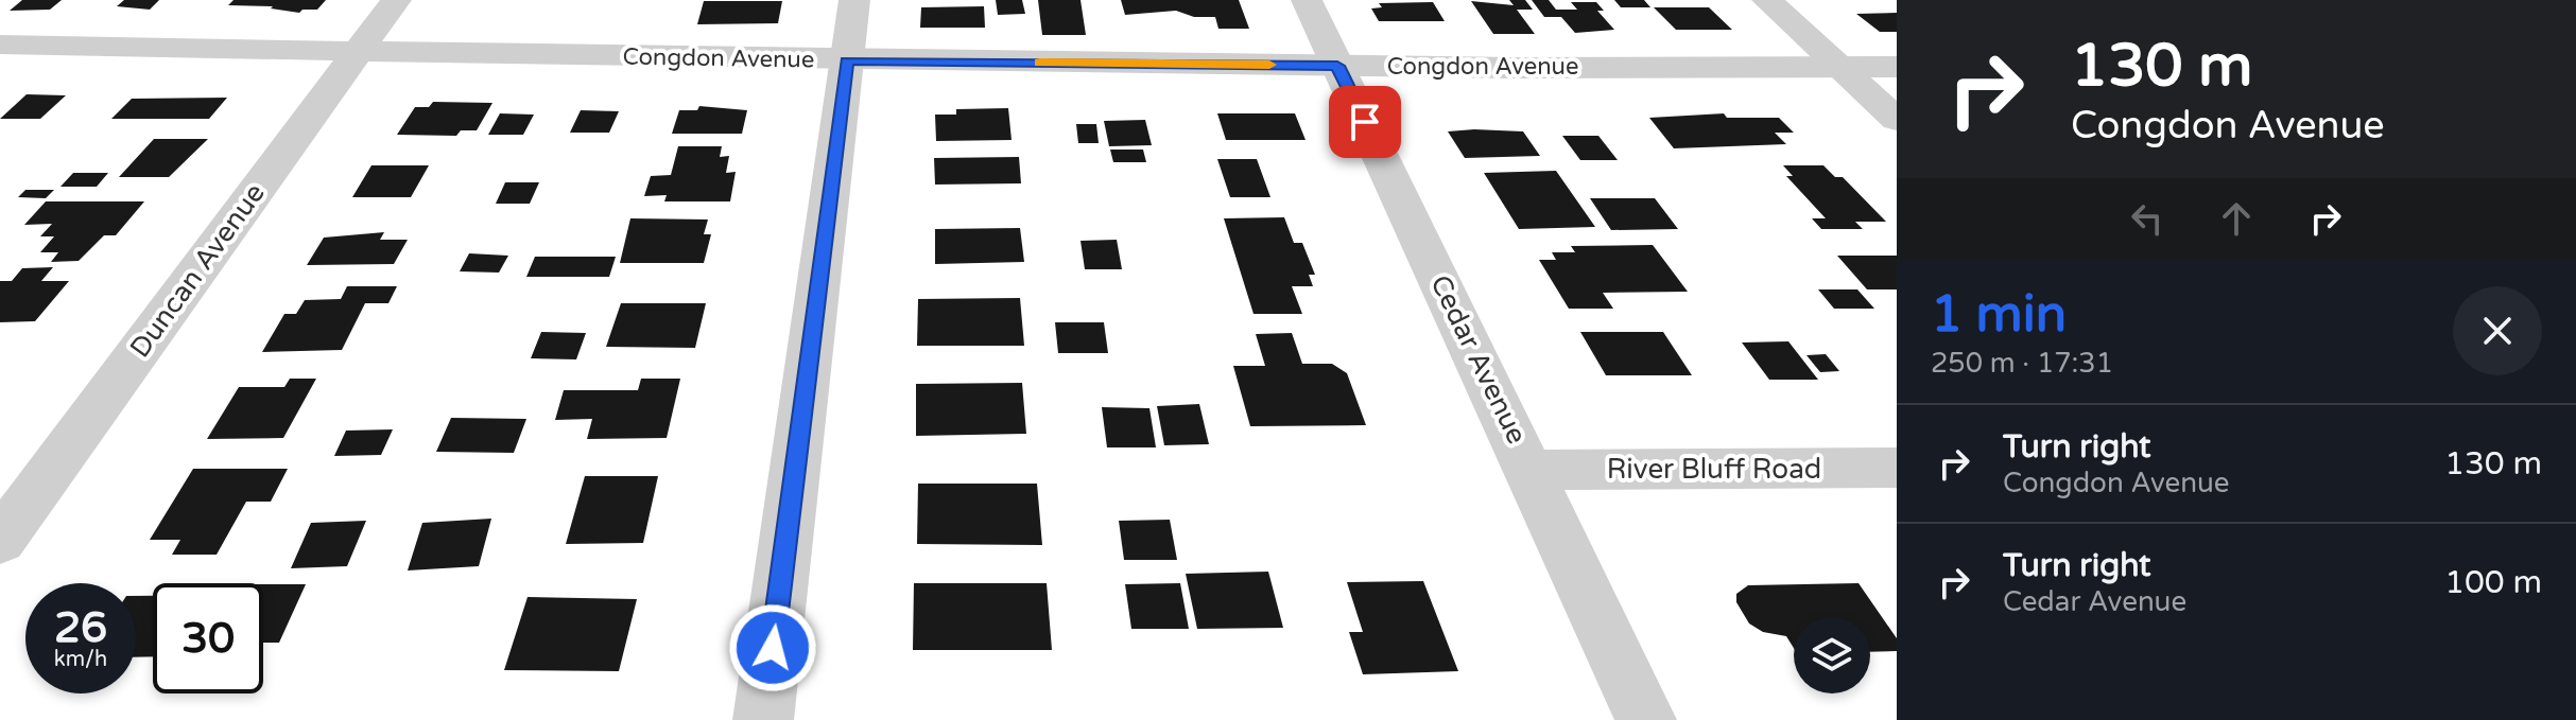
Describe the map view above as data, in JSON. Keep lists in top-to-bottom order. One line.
{"streets":{"street":["Congdon Avenue","Duncan Avenue","Cedar Avenue","River Bluff Road"]},"crossings":[["Congdon Avenue","Duncan Avenue"],["Congdon Avenue","Cedar Avenue"],["Cedar Avenue","River Bluff Road"]],"page":{"turn":["130 m","Congdon Avenue"],"heading":["1 min","250 m · 17:31"],"list":[{"name":"Turn right","note":"Congdon Avenue","value":"130 m"},{"name":"Turn right","note":"Cedar Avenue","value":"100 m"}],"speed":"26 km/h","limit":"30"}}
